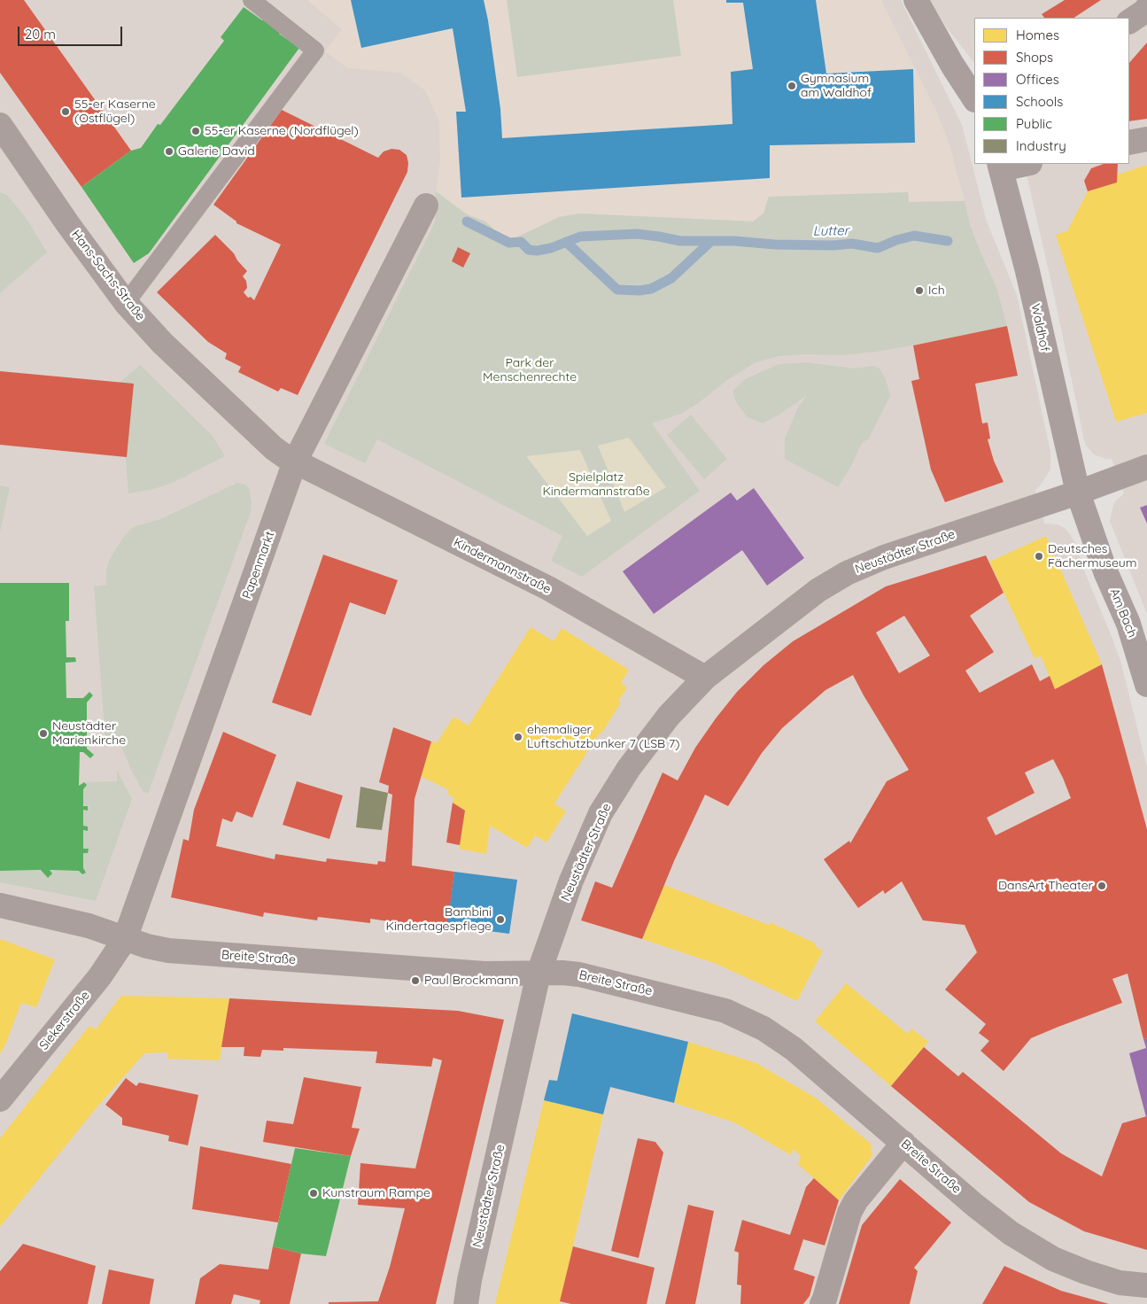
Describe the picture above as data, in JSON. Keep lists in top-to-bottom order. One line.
{"streets":{"street":["Hans-Sachs-Straße","Waldhof","Neustädter Straße","Papenmarkt","Kindermannstraße","Am Bach","Breite Straße","Siekerstraße"]},"crossings":[["Hans-Sachs-Straße","Papenmarkt"],["Hans-Sachs-Straße","Kindermannstraße"],["Waldhof","Neustädter Straße"],["Waldhof","Am Bach"],["Neustädter Straße","Kindermannstraße"],["Neustädter Straße","Am Bach"],["Neustädter Straße","Breite Straße"],["Papenmarkt","Kindermannstraße"],["Papenmarkt","Breite Straße"],["Papenmarkt","Siekerstraße"],["Breite Straße","Siekerstraße"]],"water":["Lutter"],"parks":["Park der Menschenrechte","Spielplatz Kindermannstraße"],"places":["Gymnasium am Waldhof","55-er Kaserne (Ostflügel)","55-er Kaserne (Nordflügel)","Galerie David","Ich","Deutsches Fächermuseum","Neustädter Marienkirche","ehemaliger Luftschutzbunker 7 (LSB 7)","DansArt Theater","Bambini Kindertagespflege","Paul Brockmann","Kunstraum Rampe"],"legend":["Homes","Shops","Offices","Schools","Public","Industry"],"scale_bar":"20 m"}
